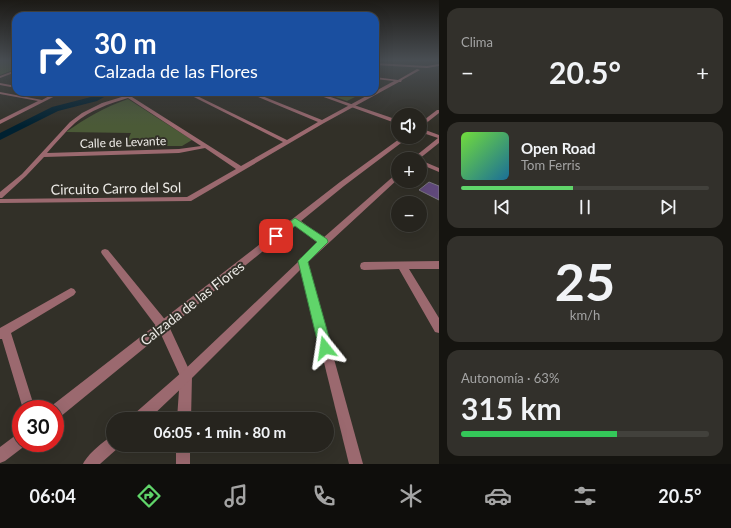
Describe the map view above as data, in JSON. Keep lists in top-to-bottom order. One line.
{"streets":{"street":["Calle de Levante","Circuito Carro del Sol","Calzada de las Flores"]},"crossings":[["Calle de Levante","Circuito Carro del Sol"]],"page":{"tile":["Clima",["25","km/h"],["Autonomía · 63%","315 km"]],"turn":["30 m","Calzada de las Flores"],"heat":["−","20.5°","+"],"map_buttons":["+","−"],"song":["Open Road","Tom Ferris"],"limit":"30","trip":"06:05 · 1 min · 80 m","tabs":["06:04","20.5°"]}}
